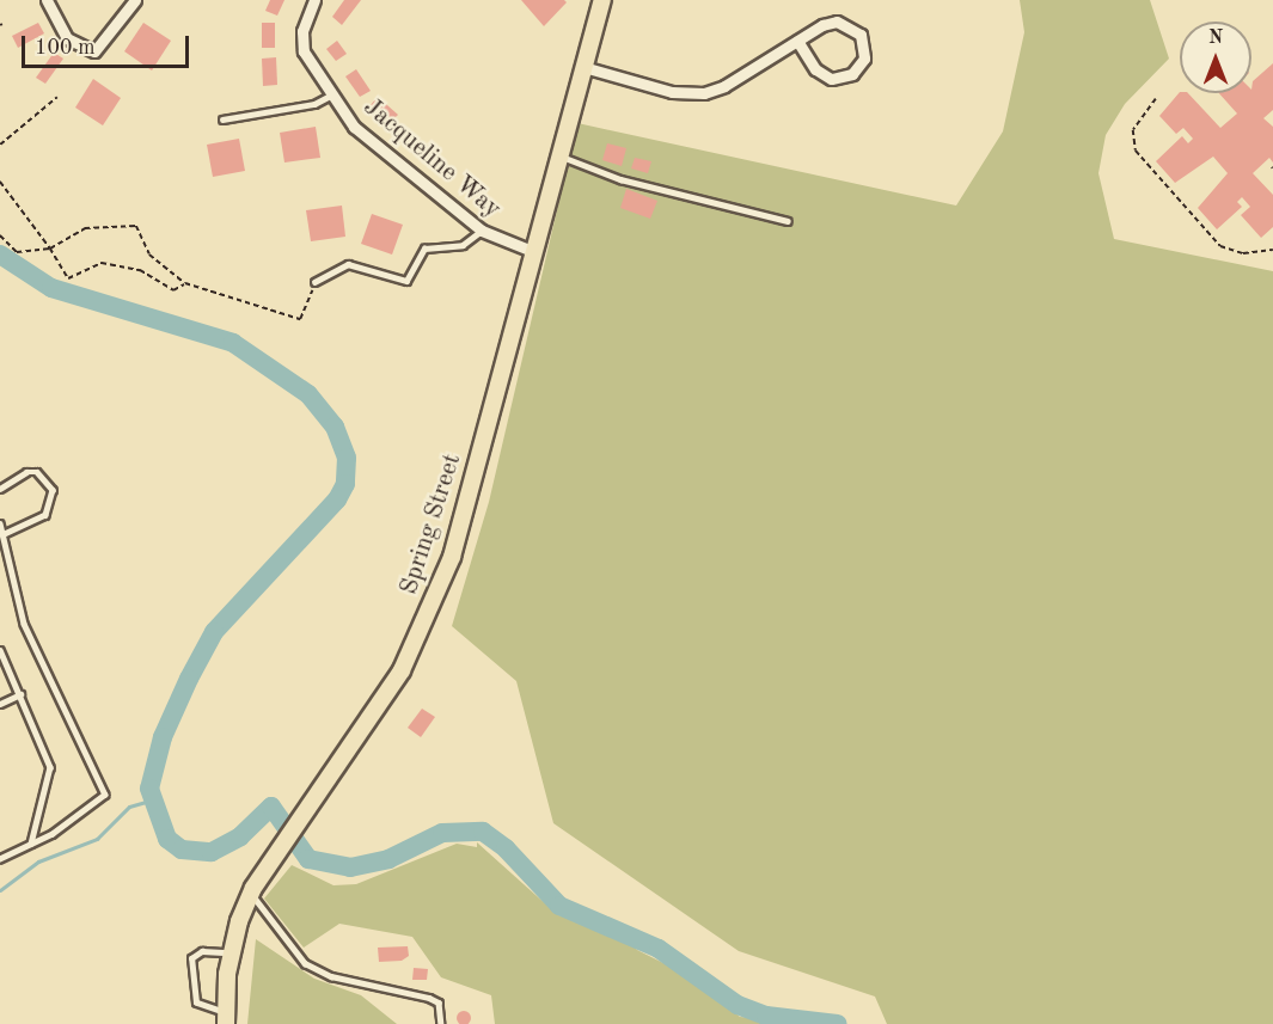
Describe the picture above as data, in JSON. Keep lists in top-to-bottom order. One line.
{"streets":{"main road":["Spring Street"],"street":["Jacqueline Way"]},"crossings":[["Jacqueline Way","Spring Street"]],"scale_bar":"100 m","north":"top"}
